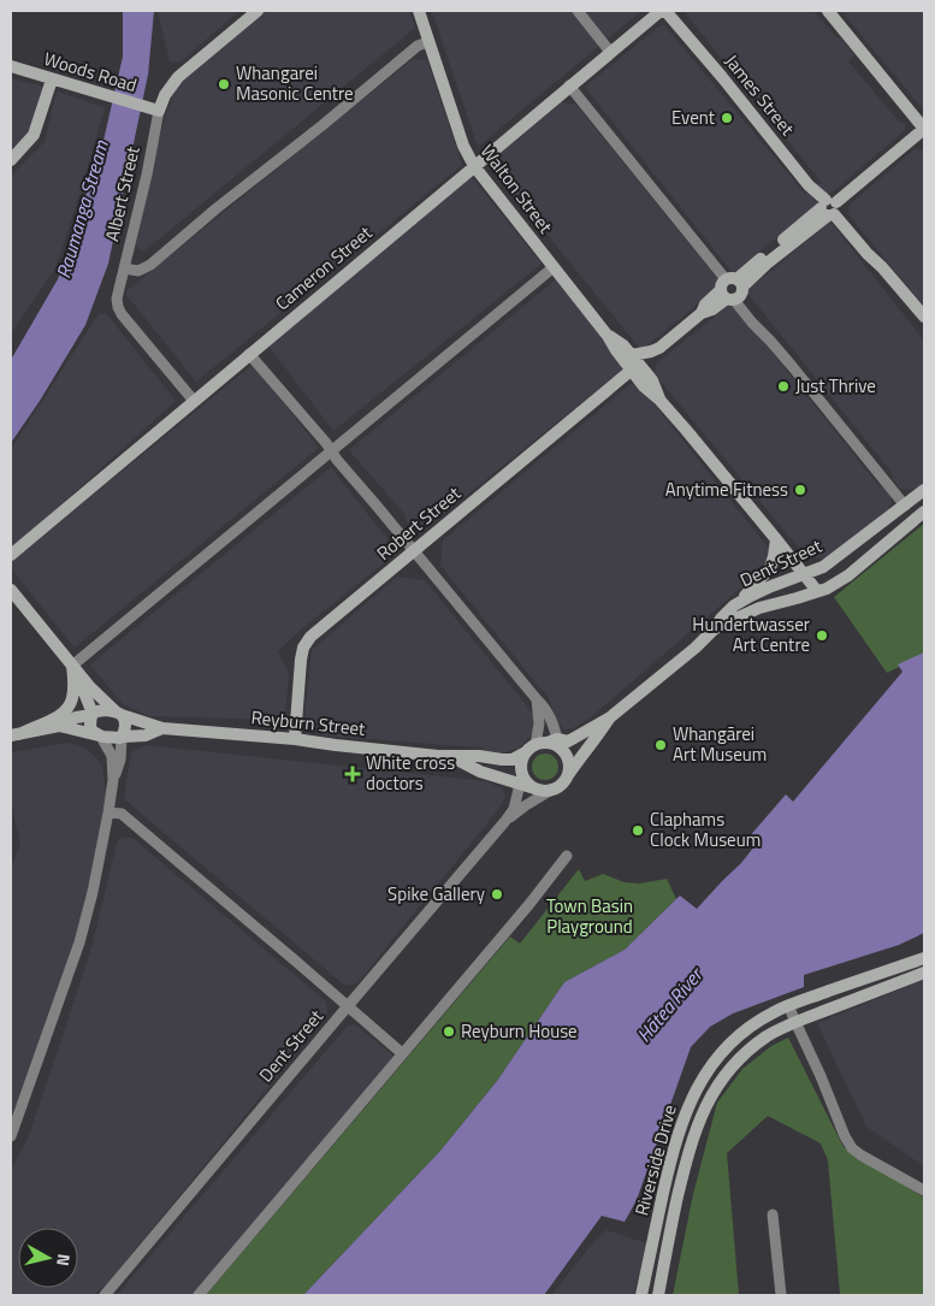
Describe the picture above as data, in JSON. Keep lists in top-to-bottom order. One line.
{"streets":{"main road":["Woods Road","James Street","Walton Street","Albert Street","Cameron Street","Robert Street","Dent Street","Reyburn Street","Riverside Drive"]},"crossings":[["Woods Road","Albert Street"],["Walton Street","Cameron Street"],["Walton Street","Robert Street"],["Walton Street","Dent Street"],["Albert Street","Cameron Street"],["Robert Street","Reyburn Street"],["Dent Street","Reyburn Street"]],"water":["Raumanga Stream","Hātea River"],"parks":["Town Basin Playground"],"places":{"other":["Whangarei Masonic Centre","Event","Just Thrive","Anytime Fitness","Hundertwasser Art Centre","Whangārei Art Museum","Claphams Clock Museum","Spike Gallery","Reyburn House"],"health":["White cross doctors"]},"north":"right"}
